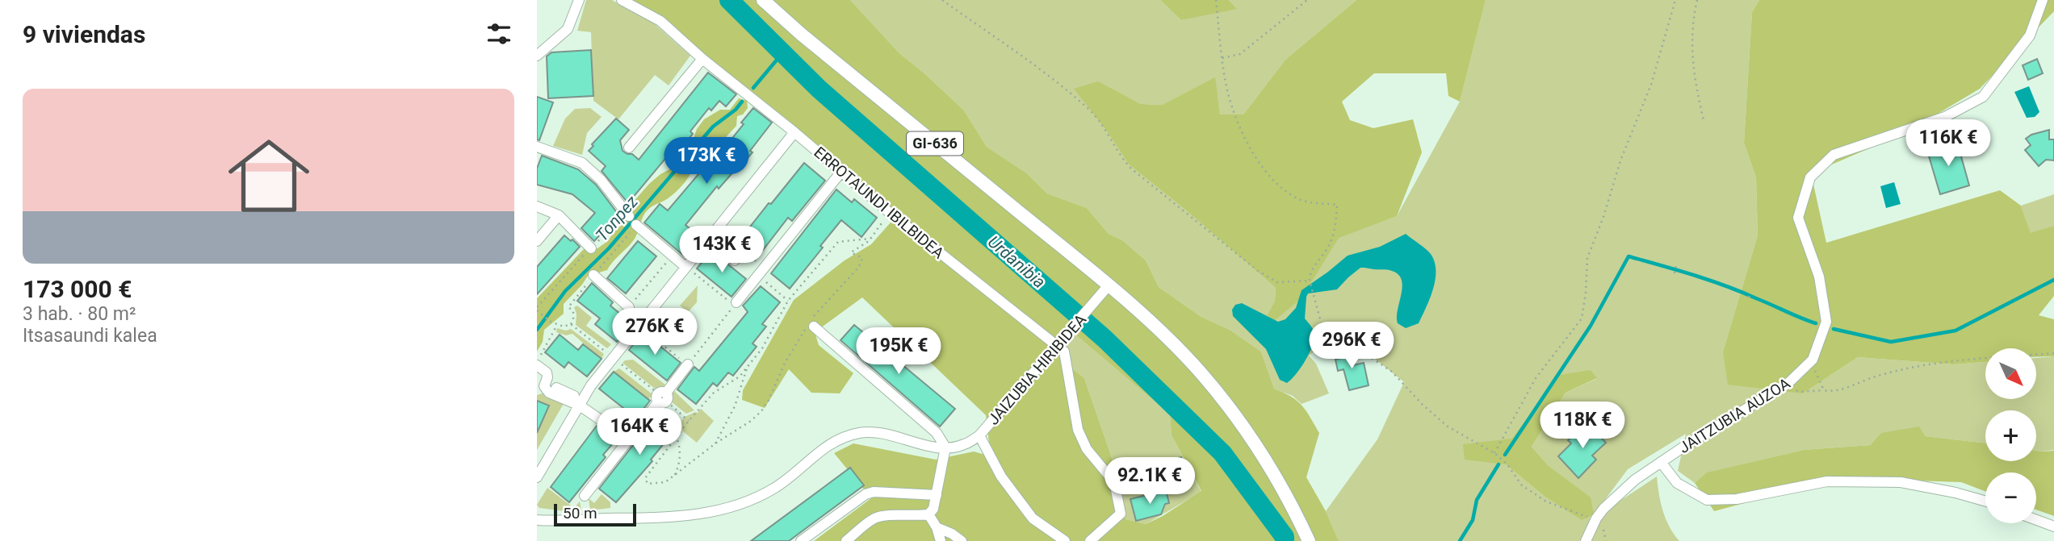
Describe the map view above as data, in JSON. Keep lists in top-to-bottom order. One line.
{"streets":{"main road":["GI-636"],"street":["ERROTAUNDI IBILBIDEA","JAIZUBIA HIRIBIDEA","JAITZUBIA AUZOA"]},"crossings":[["GI-636","JAIZUBIA HIRIBIDEA"],["ERROTAUNDI IBILBIDEA","JAIZUBIA HIRIBIDEA"]],"water":["Tonpez","Urdanibia"],"scale_bar":"50 m","north":"bottom right","page":{"heading":"9 viviendas","list":[{"name":"173 000 €","note":"3 hab. · 80 m² · Itsasaundi kalea"}],"price":["116K €","173K €","143K €","276K €","296K €","195K €","118K €","164K €","92.1K €"],"map_buttons":["+","−"],"scale":"50 m"}}
